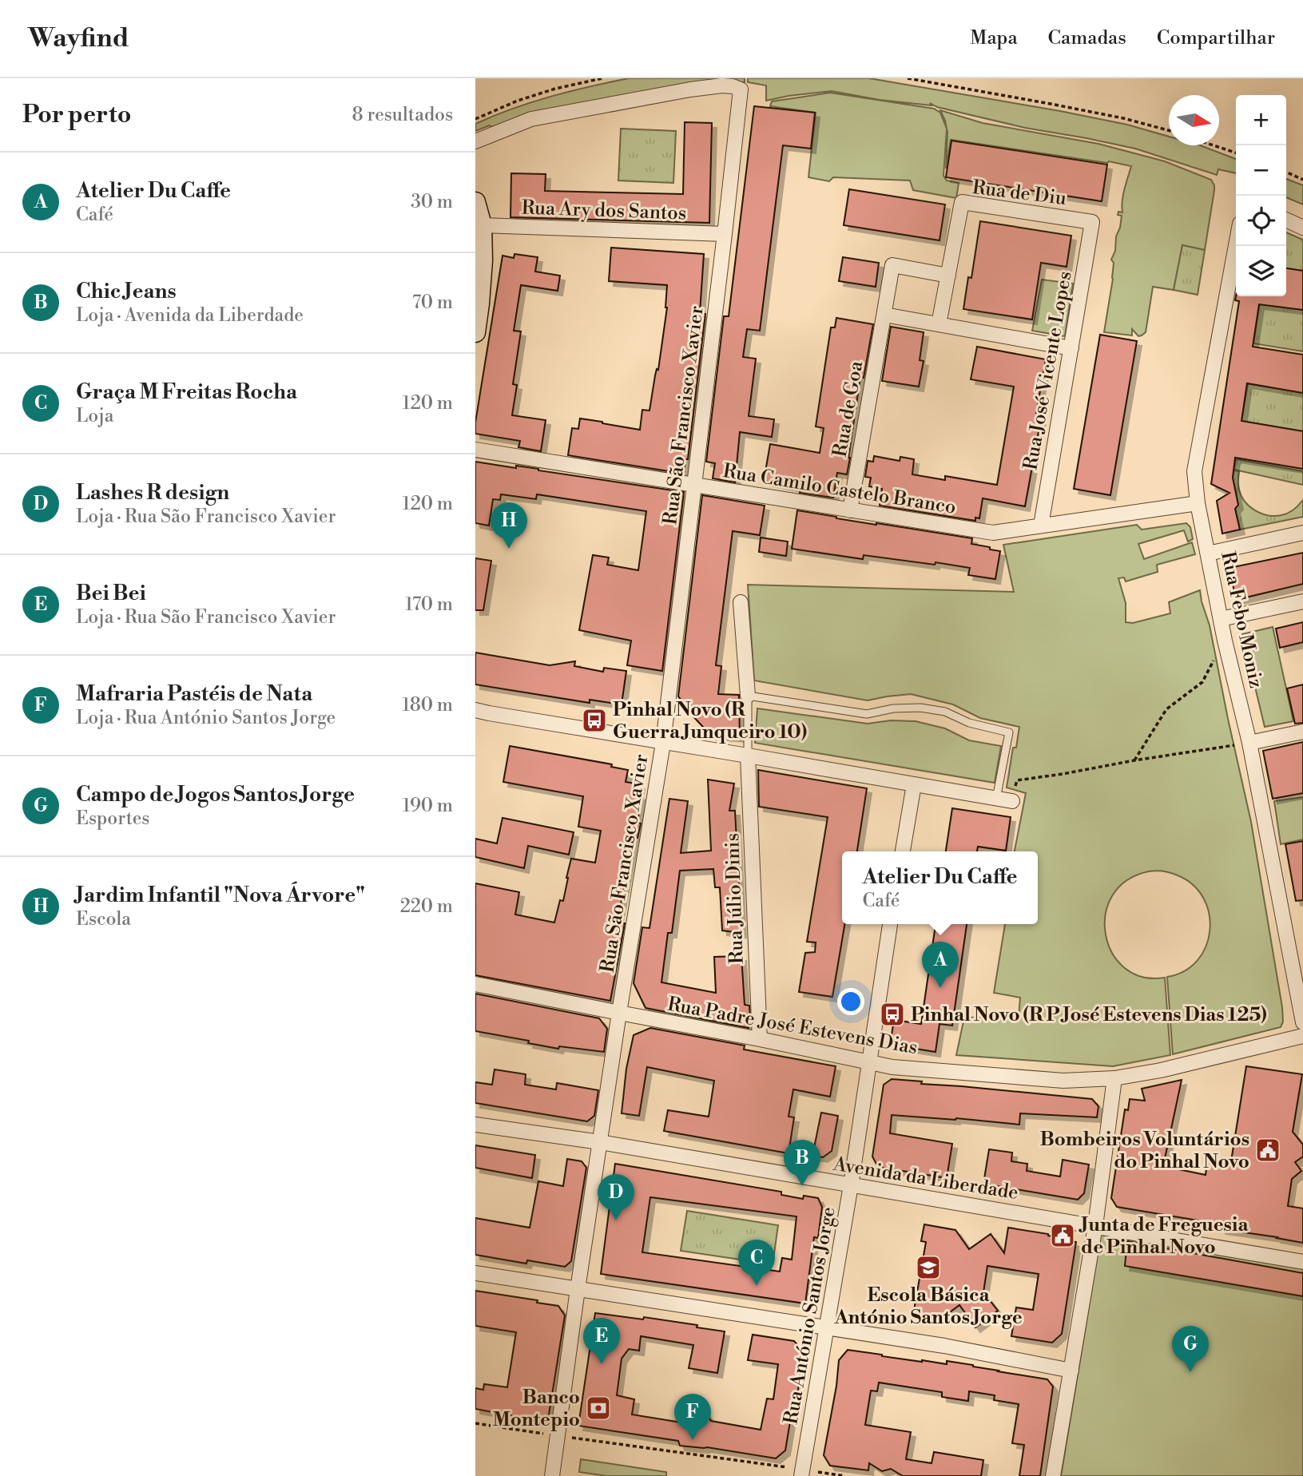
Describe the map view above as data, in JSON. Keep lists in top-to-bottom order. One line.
{"streets":{"street":["Rua de Diu","Rua Ary dos Santos","Rua José Vicente Lopes","Rua de Goa","Rua São Francisco Xavier","Rua Camilo Castelo Branco","Rua Febo Moniz","Rua Júlio Dinis","Rua Padre José Estevens Dias","Avenida da Liberdade","Rua António Santos Jorge"]},"crossings":[["Rua de Diu","Rua José Vicente Lopes"],["Rua de Diu","Rua de Goa"],["Rua Ary dos Santos","Rua São Francisco Xavier"],["Rua José Vicente Lopes","Rua Camilo Castelo Branco"],["Rua de Goa","Rua Camilo Castelo Branco"],["Rua São Francisco Xavier","Rua Camilo Castelo Branco"],["Rua São Francisco Xavier","Rua Padre José Estevens Dias"],["Rua São Francisco Xavier","Avenida da Liberdade"],["Rua Camilo Castelo Branco","Rua Febo Moniz"],["Rua Júlio Dinis","Rua Padre José Estevens Dias"],["Rua Padre José Estevens Dias","Rua António Santos Jorge"],["Avenida da Liberdade","Rua António Santos Jorge"]],"places":{"bus stop":["Pinhal Novo (R Guerra Junqueiro 10)","Pinhal Novo (R P José Estevens Dias 125)"],"public building":["Bombeiros Voluntários do Pinhal Novo","Junta de Freguesia de Pinhal Novo"],"school or university":["Escola Básica António Santos Jorge"],"bank":["Banco Montepio"]},"north":"right","page":{"header":"Wayfind","nav":["Mapa","Camadas","Compartilhar"],"heading":["Por perto","8 resultados"],"map_buttons":["+","−"],"list":[{"mark":"A","name":"Atelier Du Caffe","note":"Café","value":"30 m"},{"mark":"B","name":"Chic Jeans","note":"Loja · Avenida da Liberdade","value":"70 m"},{"mark":"C","name":"Graça M Freitas Rocha","note":"Loja","value":"120 m"},{"mark":"D","name":"Lashes R design","note":"Loja · Rua São Francisco Xavier","value":"120 m"},{"mark":"E","name":"Bei Bei","note":"Loja · Rua São Francisco Xavier","value":"170 m"},{"mark":"F","name":"Mafraria Pastéis de Nata","note":"Loja · Rua António Santos Jorge","value":"180 m"},{"mark":"G","name":"Campo de Jogos Santos Jorge","note":"Esportes","value":"190 m"},{"mark":"H","name":"Jardim Infantil \"Nova Árvore\"","note":"Escola","value":"220 m"}],"pins":["H","A","B","D","C","E","G","F"],"popup":["Atelier Du Caffe","Café"]}}
